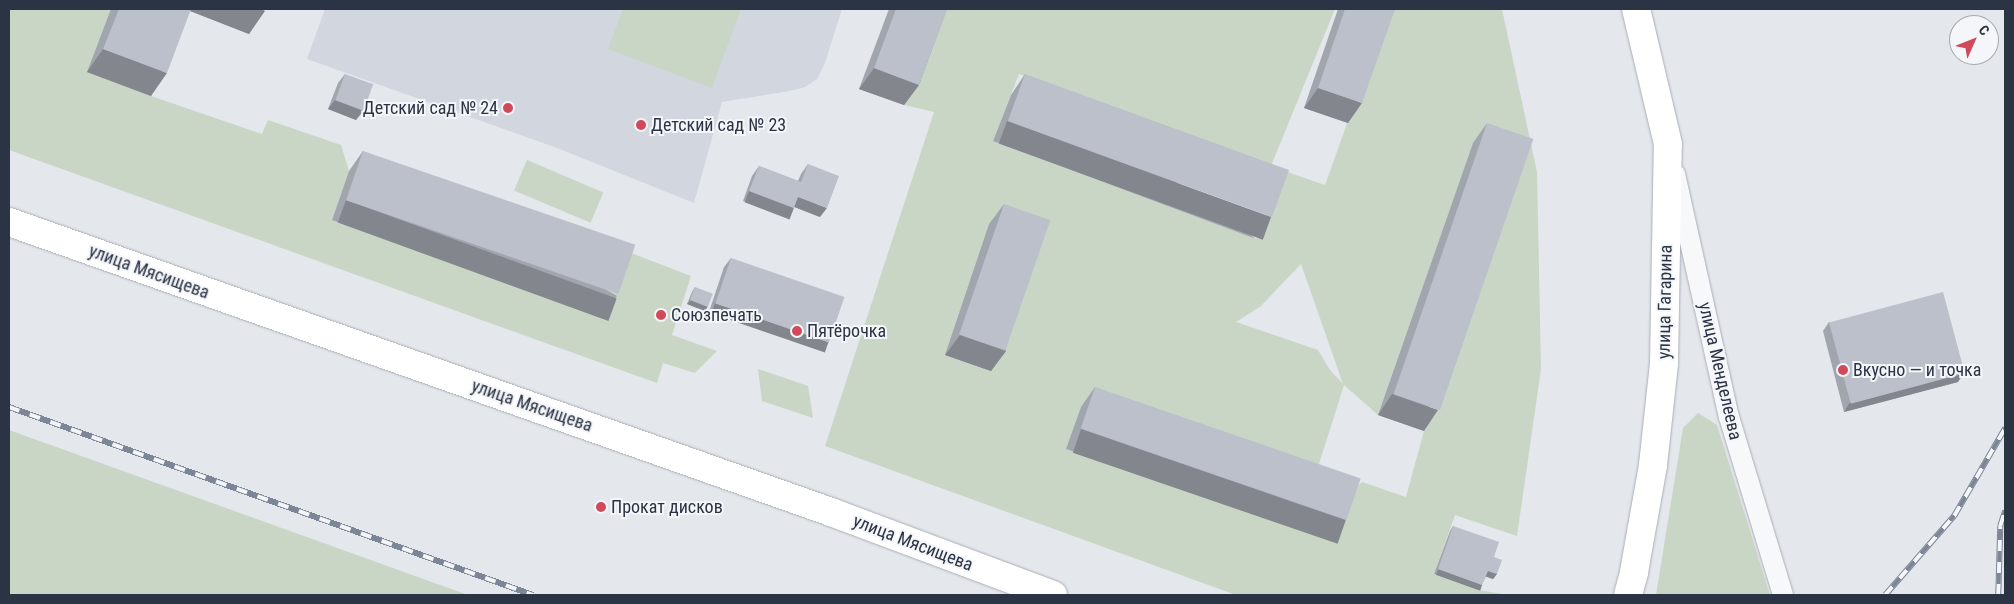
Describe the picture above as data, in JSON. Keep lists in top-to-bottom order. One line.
{"streets":{"main road":["улица Мясищева","улица Гагарина"],"street":["улица Менделеева"]},"crossings":[["улица Гагарина","улица Менделеева"]],"places":["Детский сад № 24","Детский сад № 23","Союзпечать","Пятёрочка","Вкусно — и точка","Прокат дисков"],"north":"top right"}
